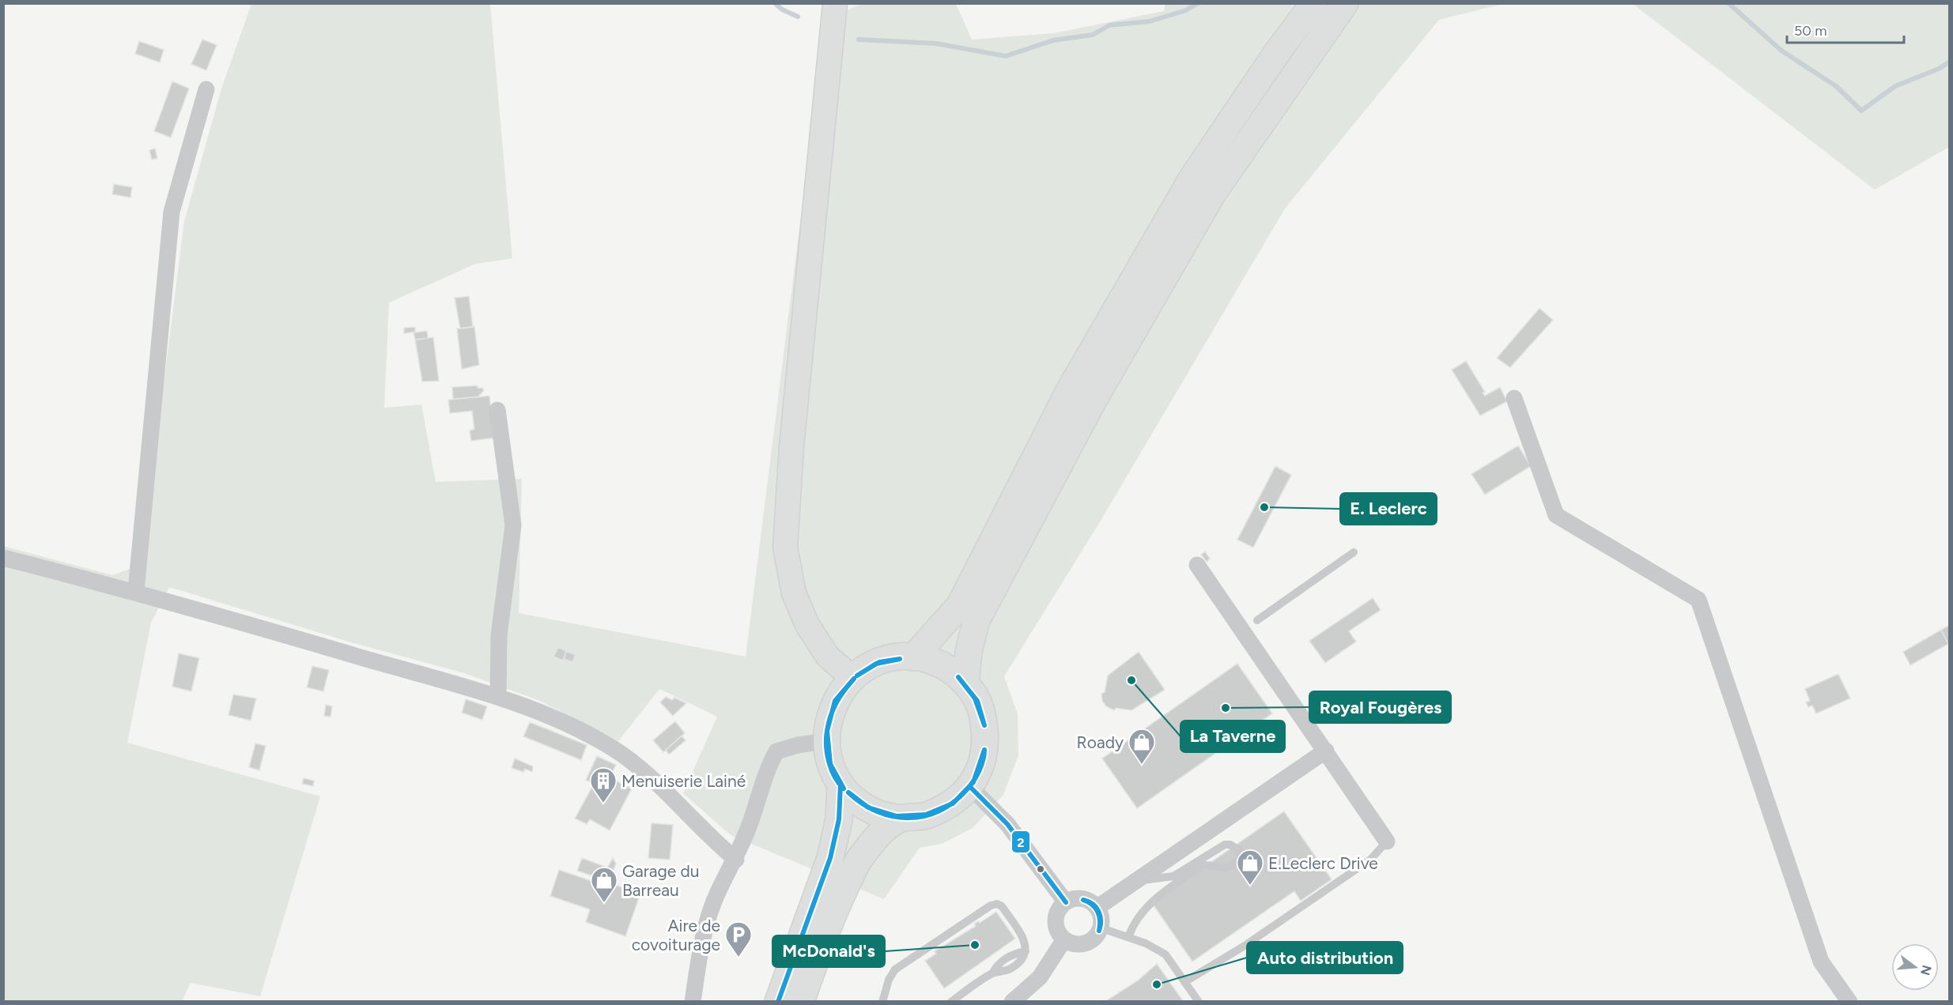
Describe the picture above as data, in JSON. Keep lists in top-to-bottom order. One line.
{"places":{"other":["E. Leclerc","La Taverne","Royal Fougères","McDonald's","Auto distribution"],"shop":["Roady","E.Leclerc Drive","Garage du Barreau"],"building":["Menuiserie Lainé"],"parking":["Aire de covoiturage"]},"lines":["transit line 2"],"scale_bar":"50 m","north":"right"}
